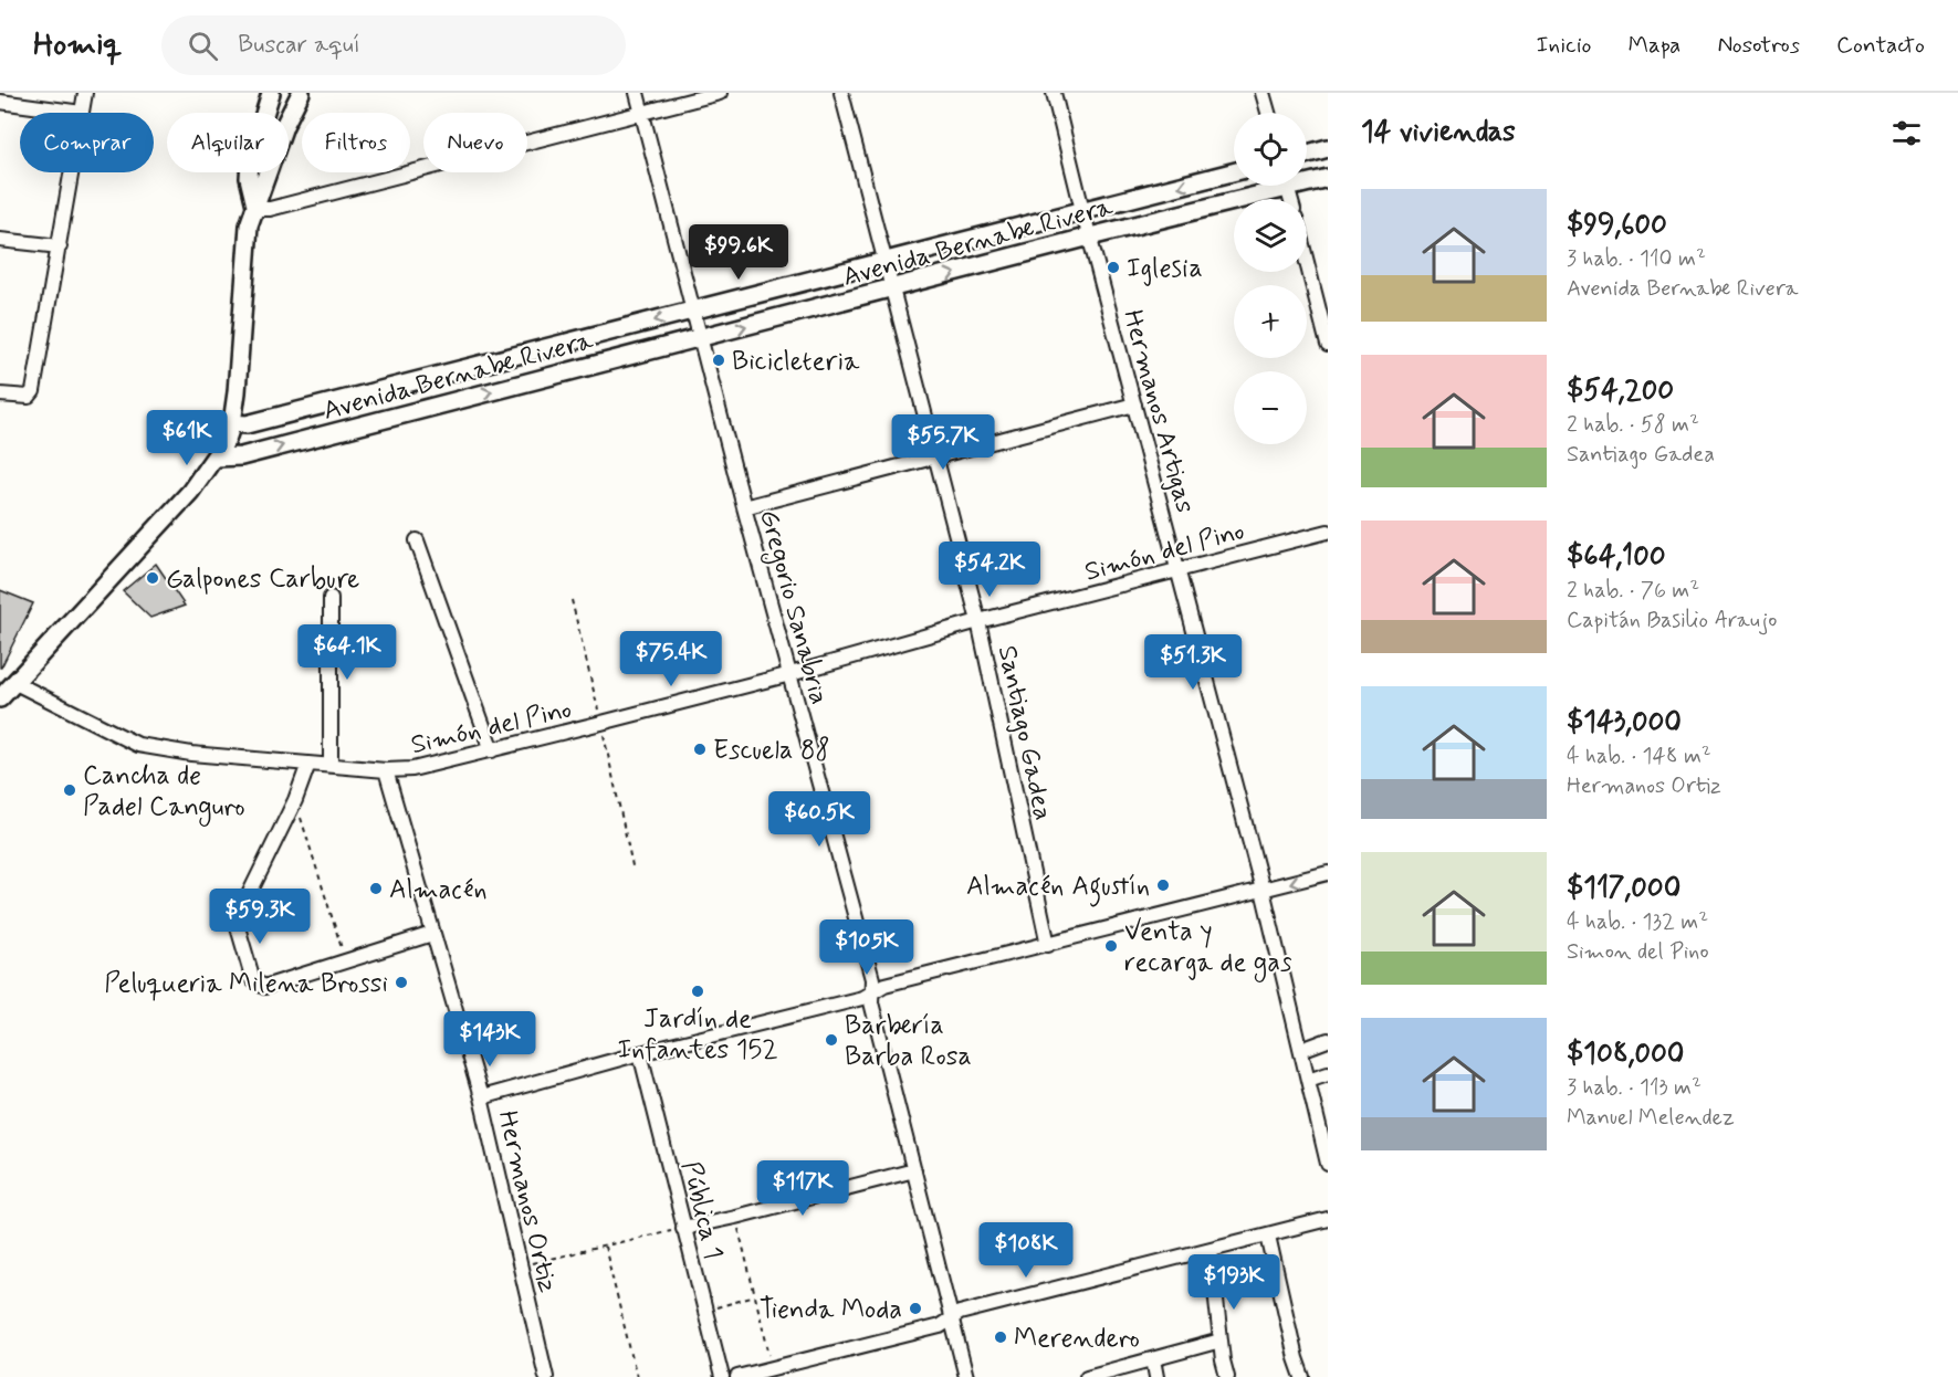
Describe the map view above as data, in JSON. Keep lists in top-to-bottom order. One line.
{"streets":{"street":["Avenida Bernabe Rivera","Hermanos Artigas","Simón del Pino","Gregorio Sanabria","Santiago Gadea","Hermanos Ortiz","Pública 1"]},"crossings":[["Avenida Bernabe Rivera","Hermanos Artigas"],["Avenida Bernabe Rivera","Gregorio Sanabria"],["Avenida Bernabe Rivera","Santiago Gadea"],["Hermanos Artigas","Simón del Pino"],["Simón del Pino","Gregorio Sanabria"],["Simón del Pino","Santiago Gadea"],["Simón del Pino","Hermanos Ortiz"]],"places":["Iglesia","Bicicleteria","Galpones Carbure","Escuela 88","Cancha de Padel Canguro","Almacén Agustín","Almacén","Venta y recarga de gas","Peluqueria Milena Brossi","Jardín de Infantes 152","Barbería Barba Rosa","Tienda Moda","Merendero"],"page":{"header":"Homiq","search":"Buscar aquí","nav":["Inicio","Mapa","Nosotros","Contacto"],"heading":"14 viviendas","map_buttons":["+","−"],"chip":["Comprar","Alquilar","Filtros","Nuevo"],"list":[{"name":"$99,600","note":"3 hab. · 110 m² · Avenida Bernabe Rivera"},{"name":"$54,200","note":"2 hab. · 58 m² · Santiago Gadea"},{"name":"$64,100","note":"2 hab. · 76 m² · Capitán Basilio Araujo"},{"name":"$143,000","note":"4 hab. · 148 m² · Hermanos Ortiz"},{"name":"$117,000","note":"4 hab. · 132 m² · Simon del Pino"},{"name":"$108,000","note":"3 hab. · 113 m² · Manuel Melendez"}],"price":["$99.6K","$61K","$55.7K","$54.2K","$64.1K","$75.4K","$51.3K","$60.5K","$59.3K","$105K","$143K","$117K","$108K","$193K"]}}
